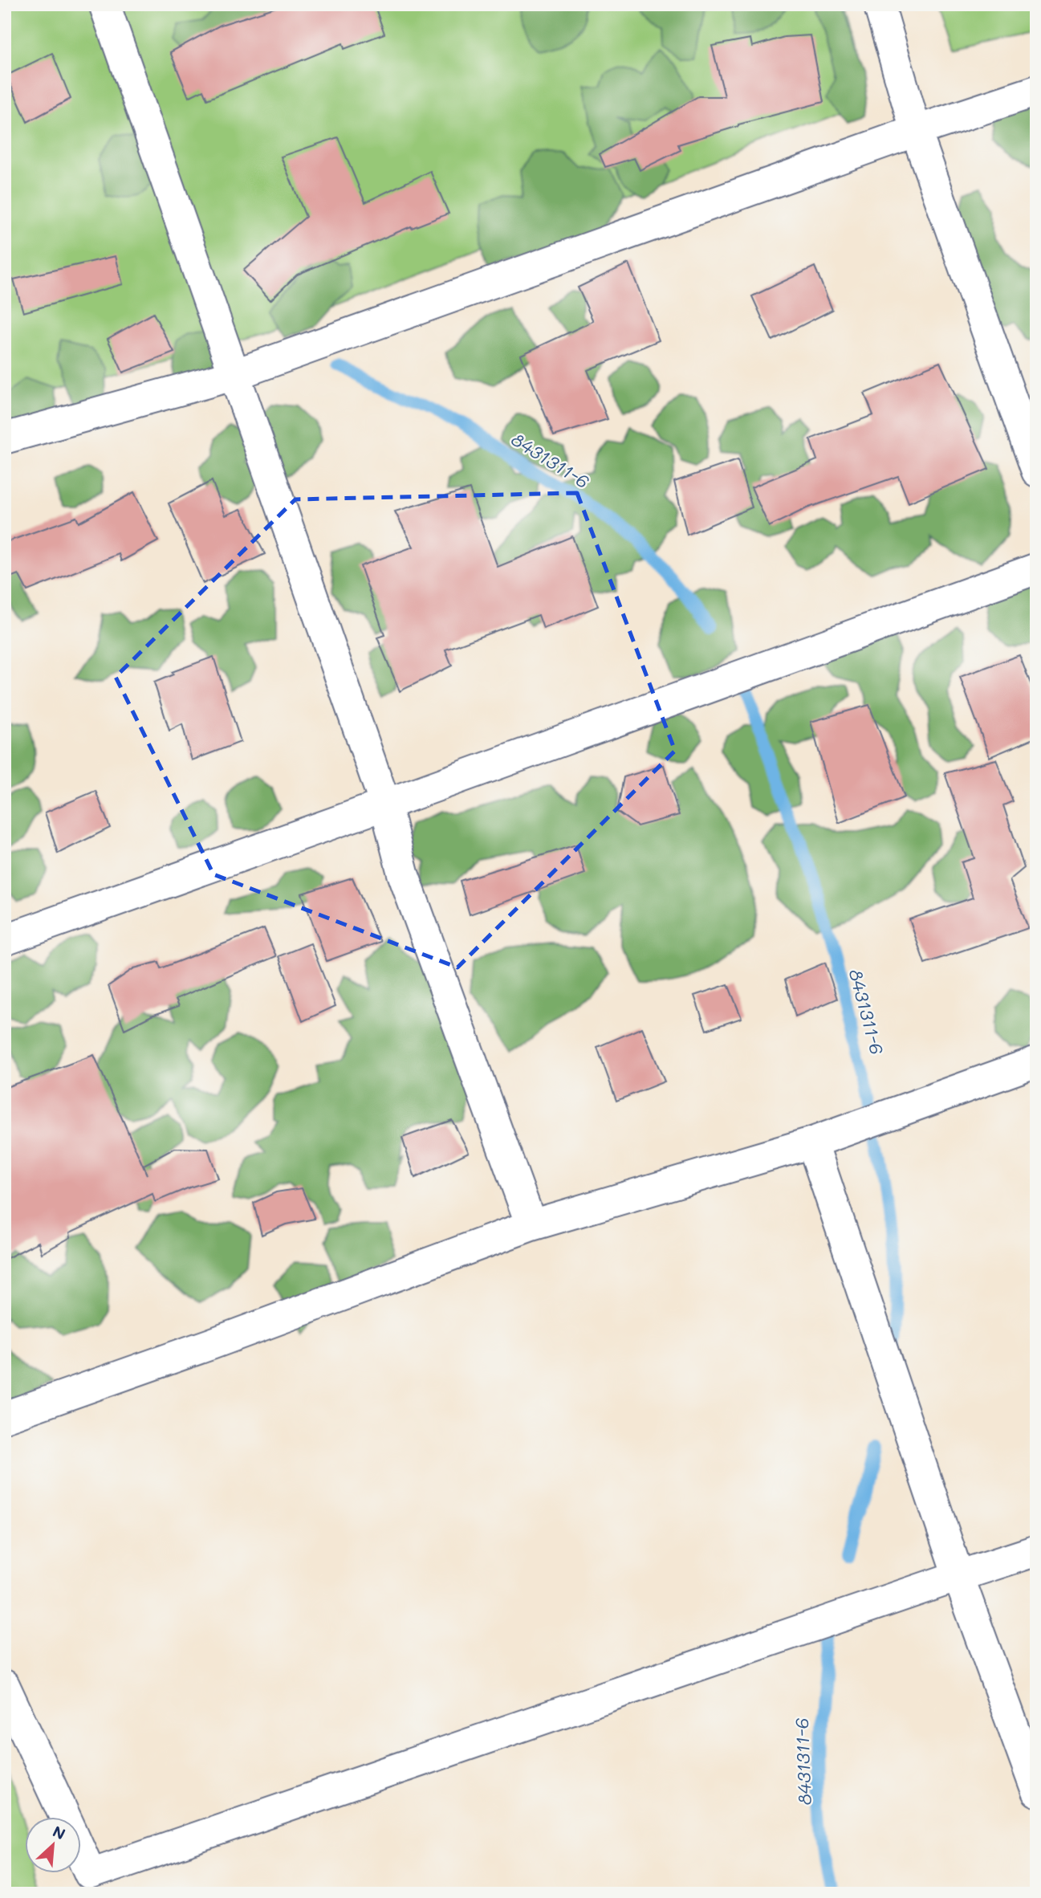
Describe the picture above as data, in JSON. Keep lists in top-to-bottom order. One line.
{"water":["8431311-6"],"north":"top right"}
